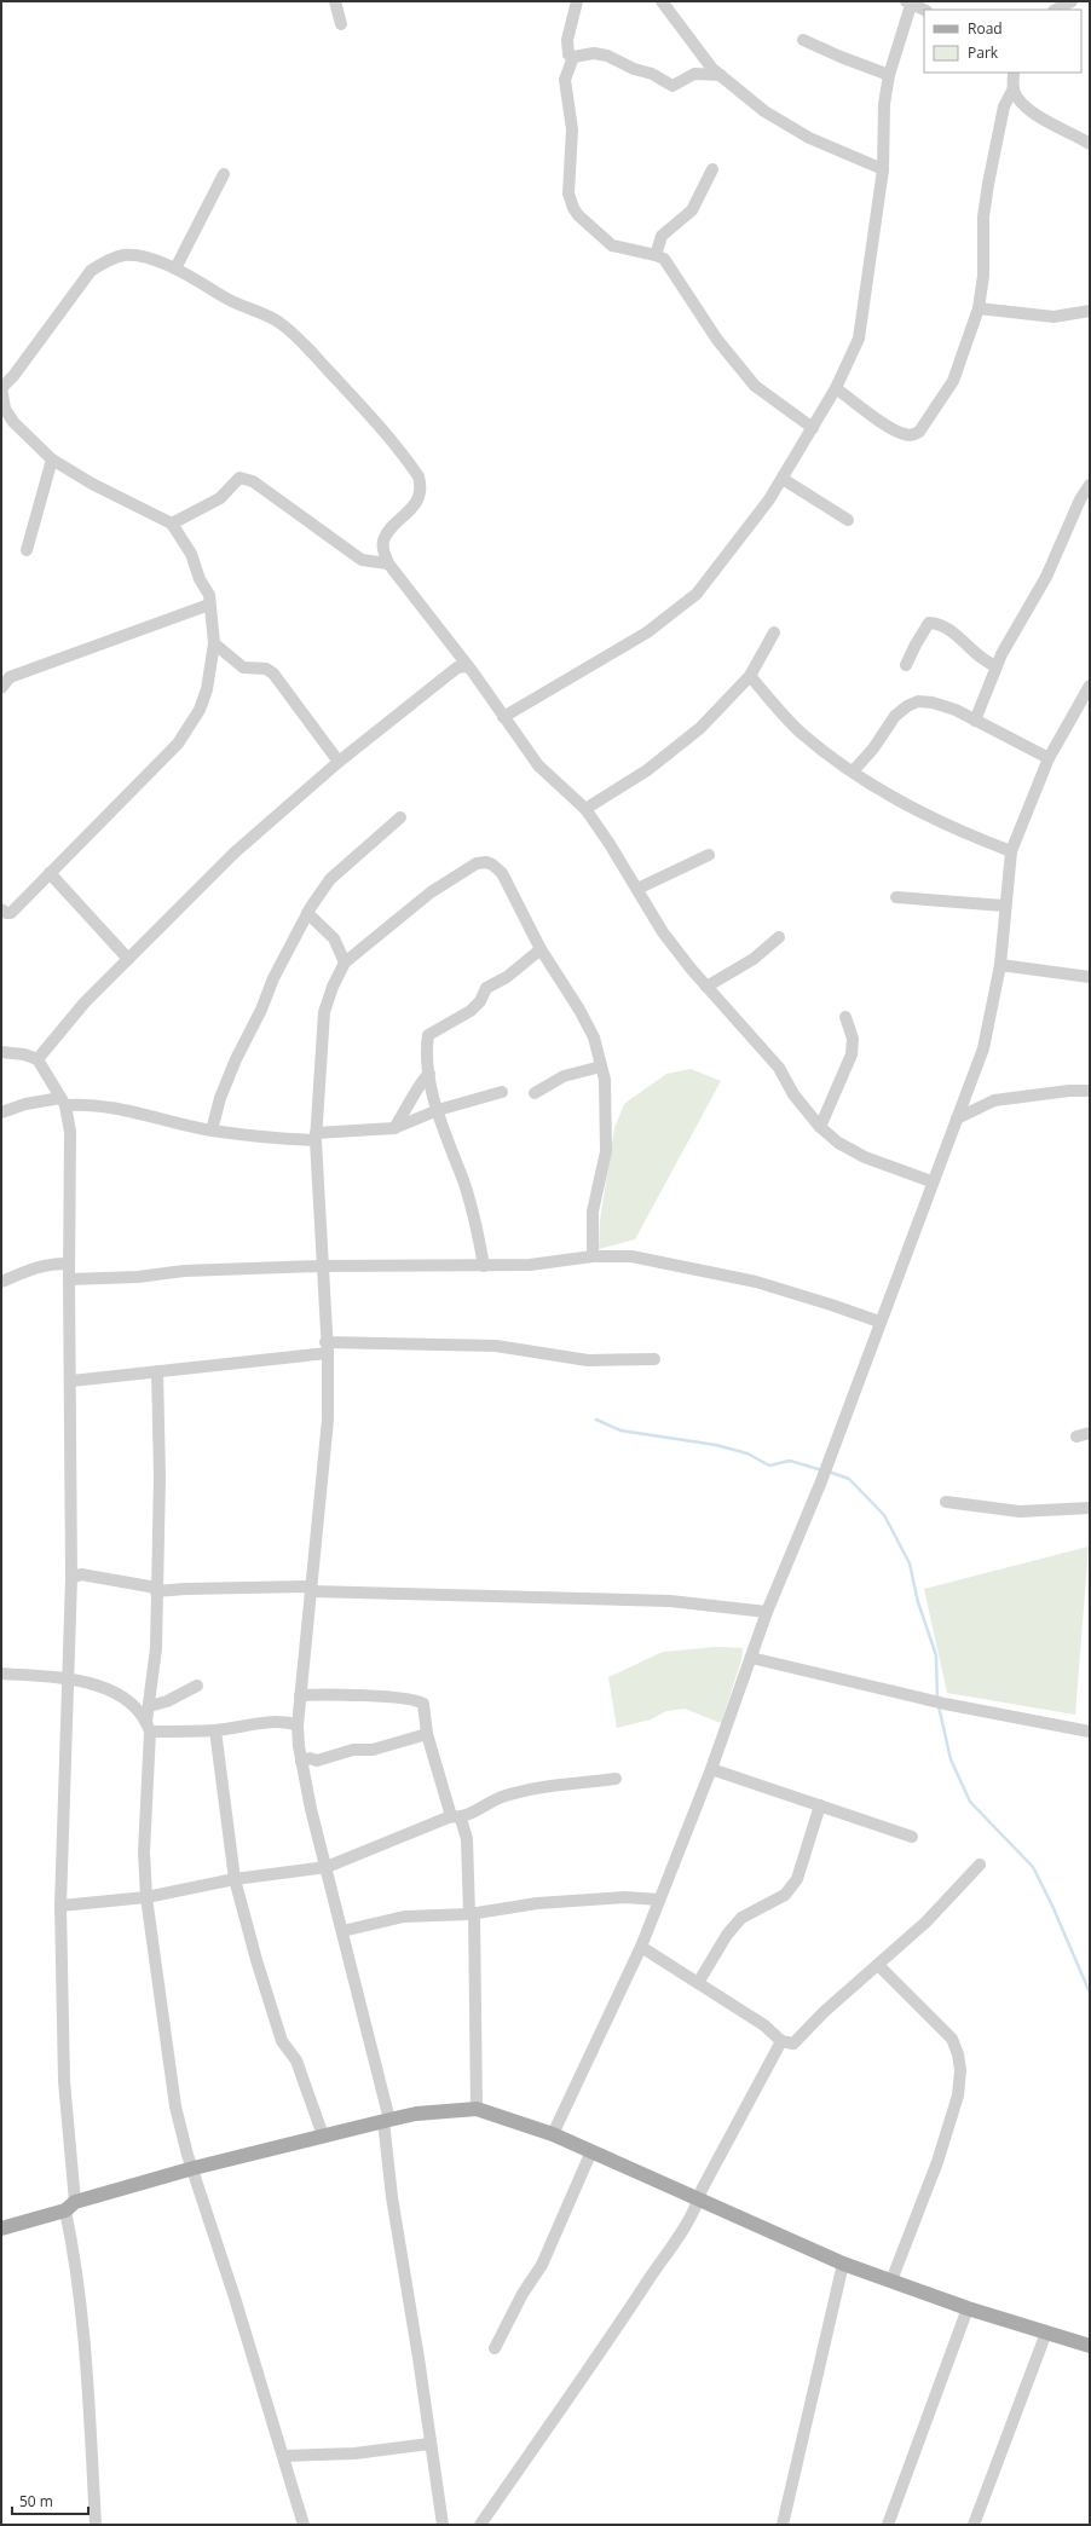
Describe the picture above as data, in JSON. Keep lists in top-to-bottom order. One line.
{"legend":["Road","Park"],"scale_bar":"50 m"}
